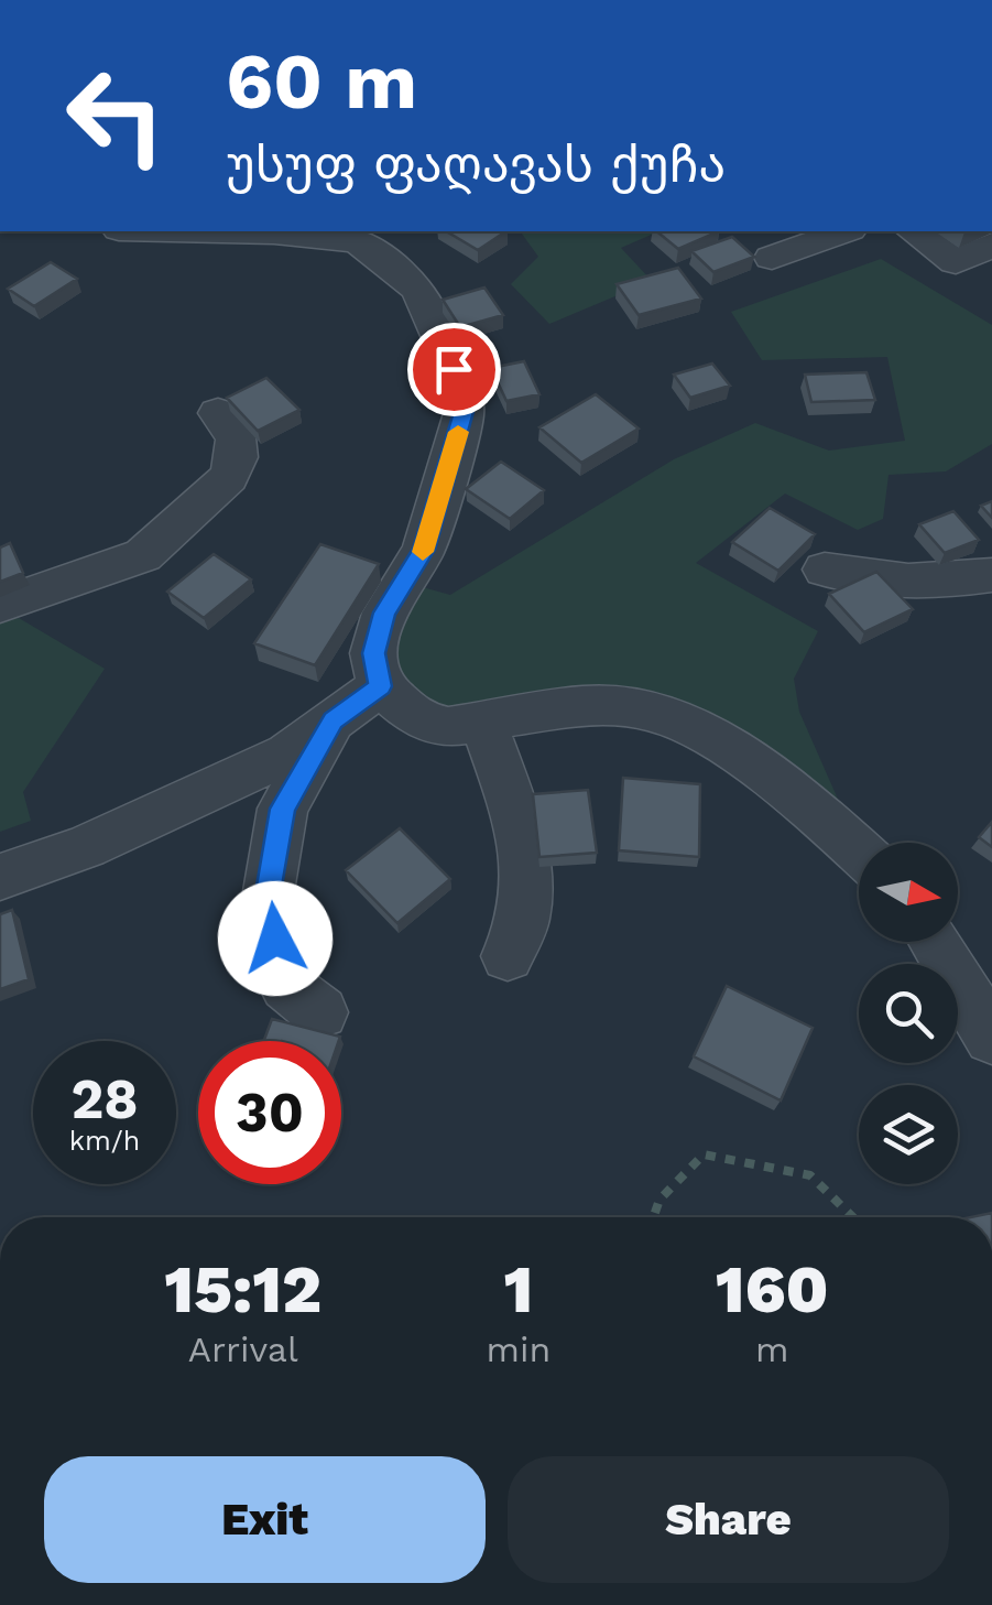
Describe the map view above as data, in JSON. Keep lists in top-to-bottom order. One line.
{"north":"right","page":{"turn":["60 m","უსუფ ფაღავას ქუჩა"],"speed":"28 km/h","limit":"30","eta":["15:12","Arrival","1","min","160","m"],"buttons":["Exit","Share"]}}
